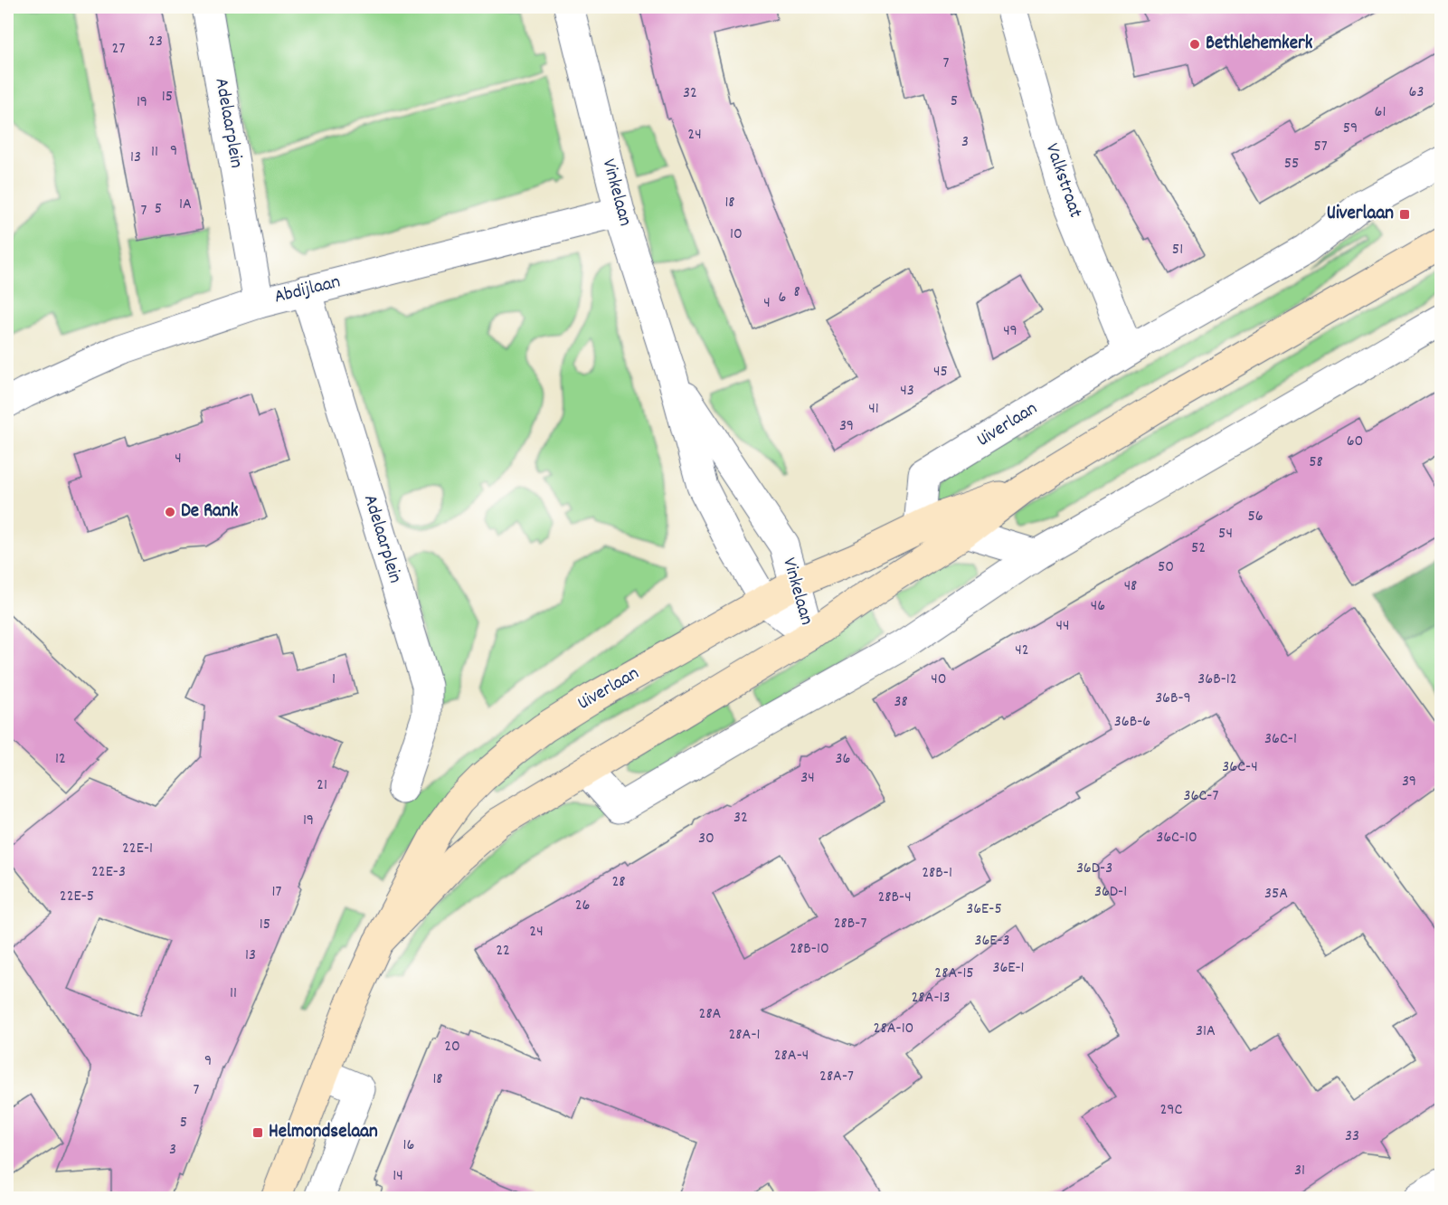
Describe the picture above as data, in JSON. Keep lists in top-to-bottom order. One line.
{"streets":{"main road":["Uiverlaan"],"street":["Adelaarplein","Valkstraat","Vinkelaan","Abdijlaan"]},"crossings":[["Adelaarplein","Abdijlaan"],["Valkstraat","Uiverlaan"],["Vinkelaan","Abdijlaan"],["Vinkelaan","Uiverlaan"]],"places":{"other":["Bethlehemkerk","De Rank"],"transit":["Uiverlaan","Helmondselaan"]},"house_numbers":["23","27","7","63","32","15","5","19","61","59","24","3","57","9","11","13","55","18","1A","5","7","10","51","8","6","4","49","45","43","41","39","60","4","58","56","54","52","50","48","46","44","42","1","40","36B-12","36B-9","38","36B-6","36C-1","12","36","36C-4","34","39","21","36C-7","32","19","36C-10","30","22E-1","36D-3","22E-3","28B-1","28","17","36D-1","35A","22E-5","28B-4","26","36E-5","28B-7","15","24","36E-3","28B-10","22","13","36E-1","28A-15","11","28A-13","28A","28A-10","31A","28A-1","20","28A-4","9","28A-7","18","7","29C","5","33","16","3","31","14"]}
